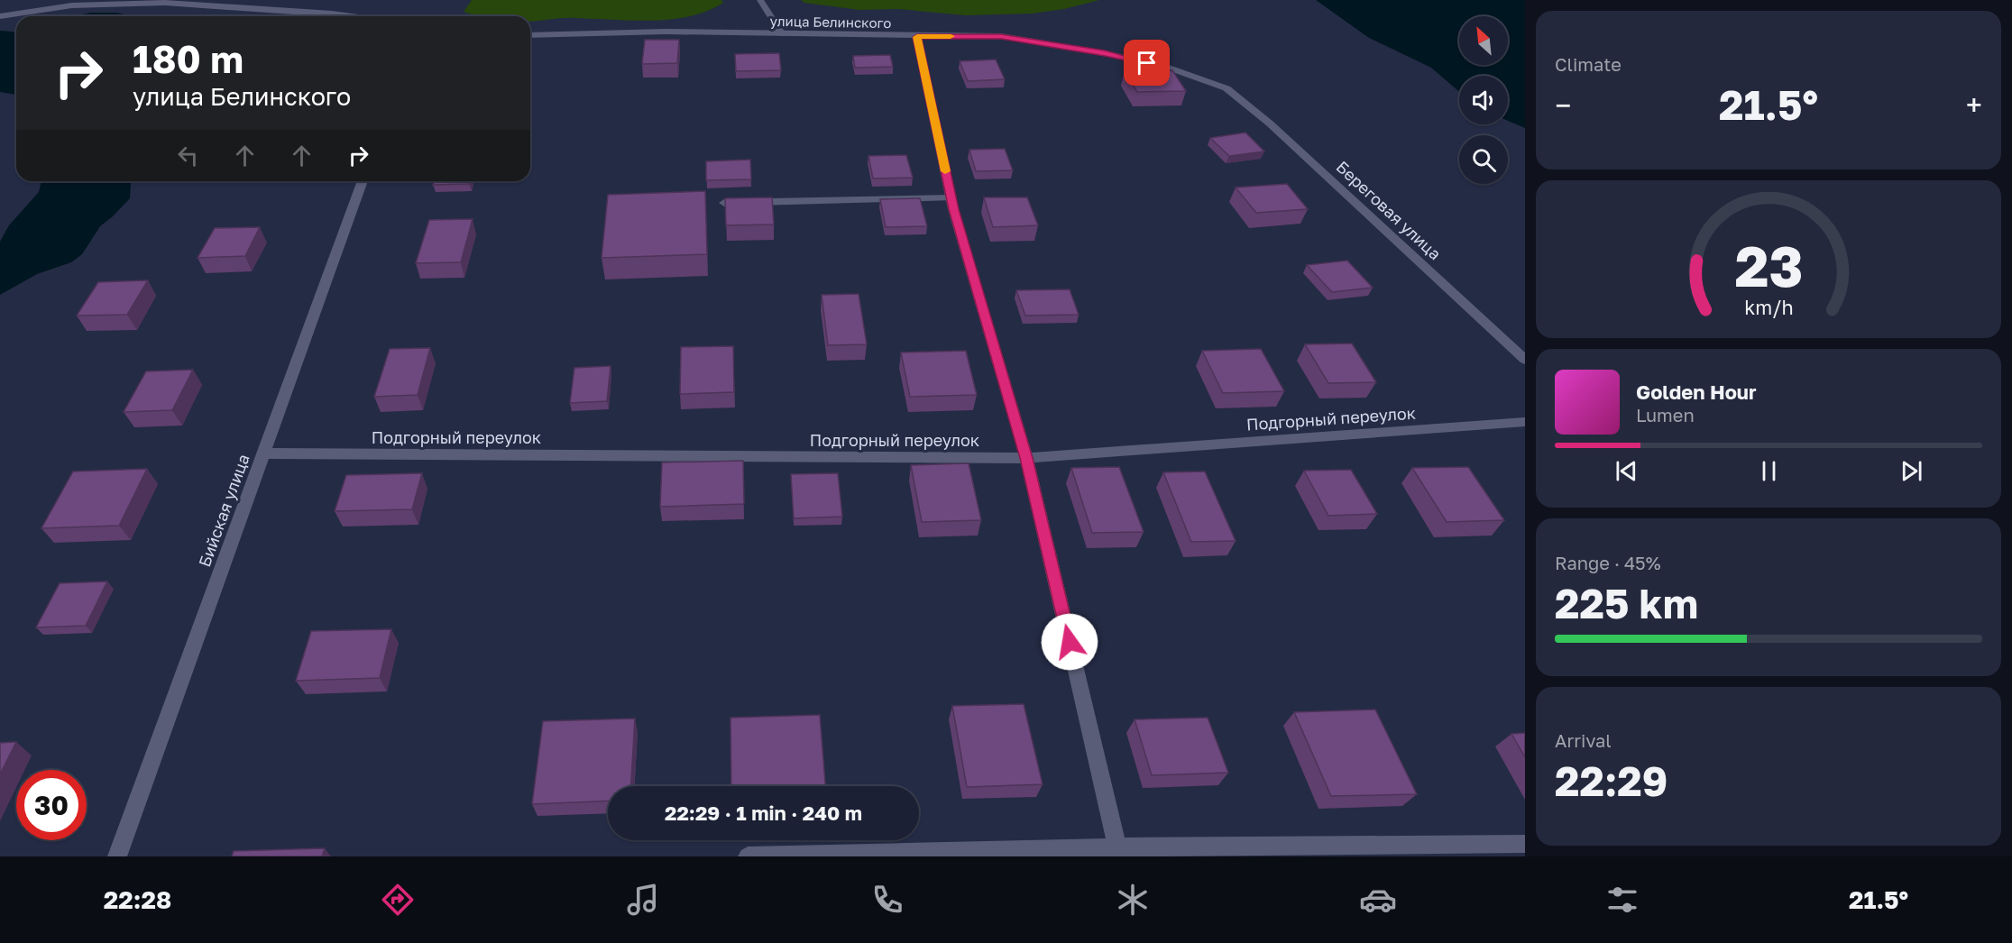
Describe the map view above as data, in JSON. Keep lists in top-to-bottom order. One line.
{"streets":{"street":["улица Белинского","Береговая улица","Подгорный переулок","Бийская улица"]},"crossings":[["улица Белинского","Береговая улица"],["Подгорный переулок","Бийская улица"]],"north":"top left","page":{"tile":["Climate",["Range · 45%","225 km"],["Arrival","22:29"]],"turn":["180 m","улица Белинского"],"heat":["−","21.5°","+"],"song":["Golden Hour","Lumen"],"limit":"30","trip":"22:29 · 1 min · 240 m","tabs":["22:28","21.5°"],"gauge":["23","km/h"]}}
